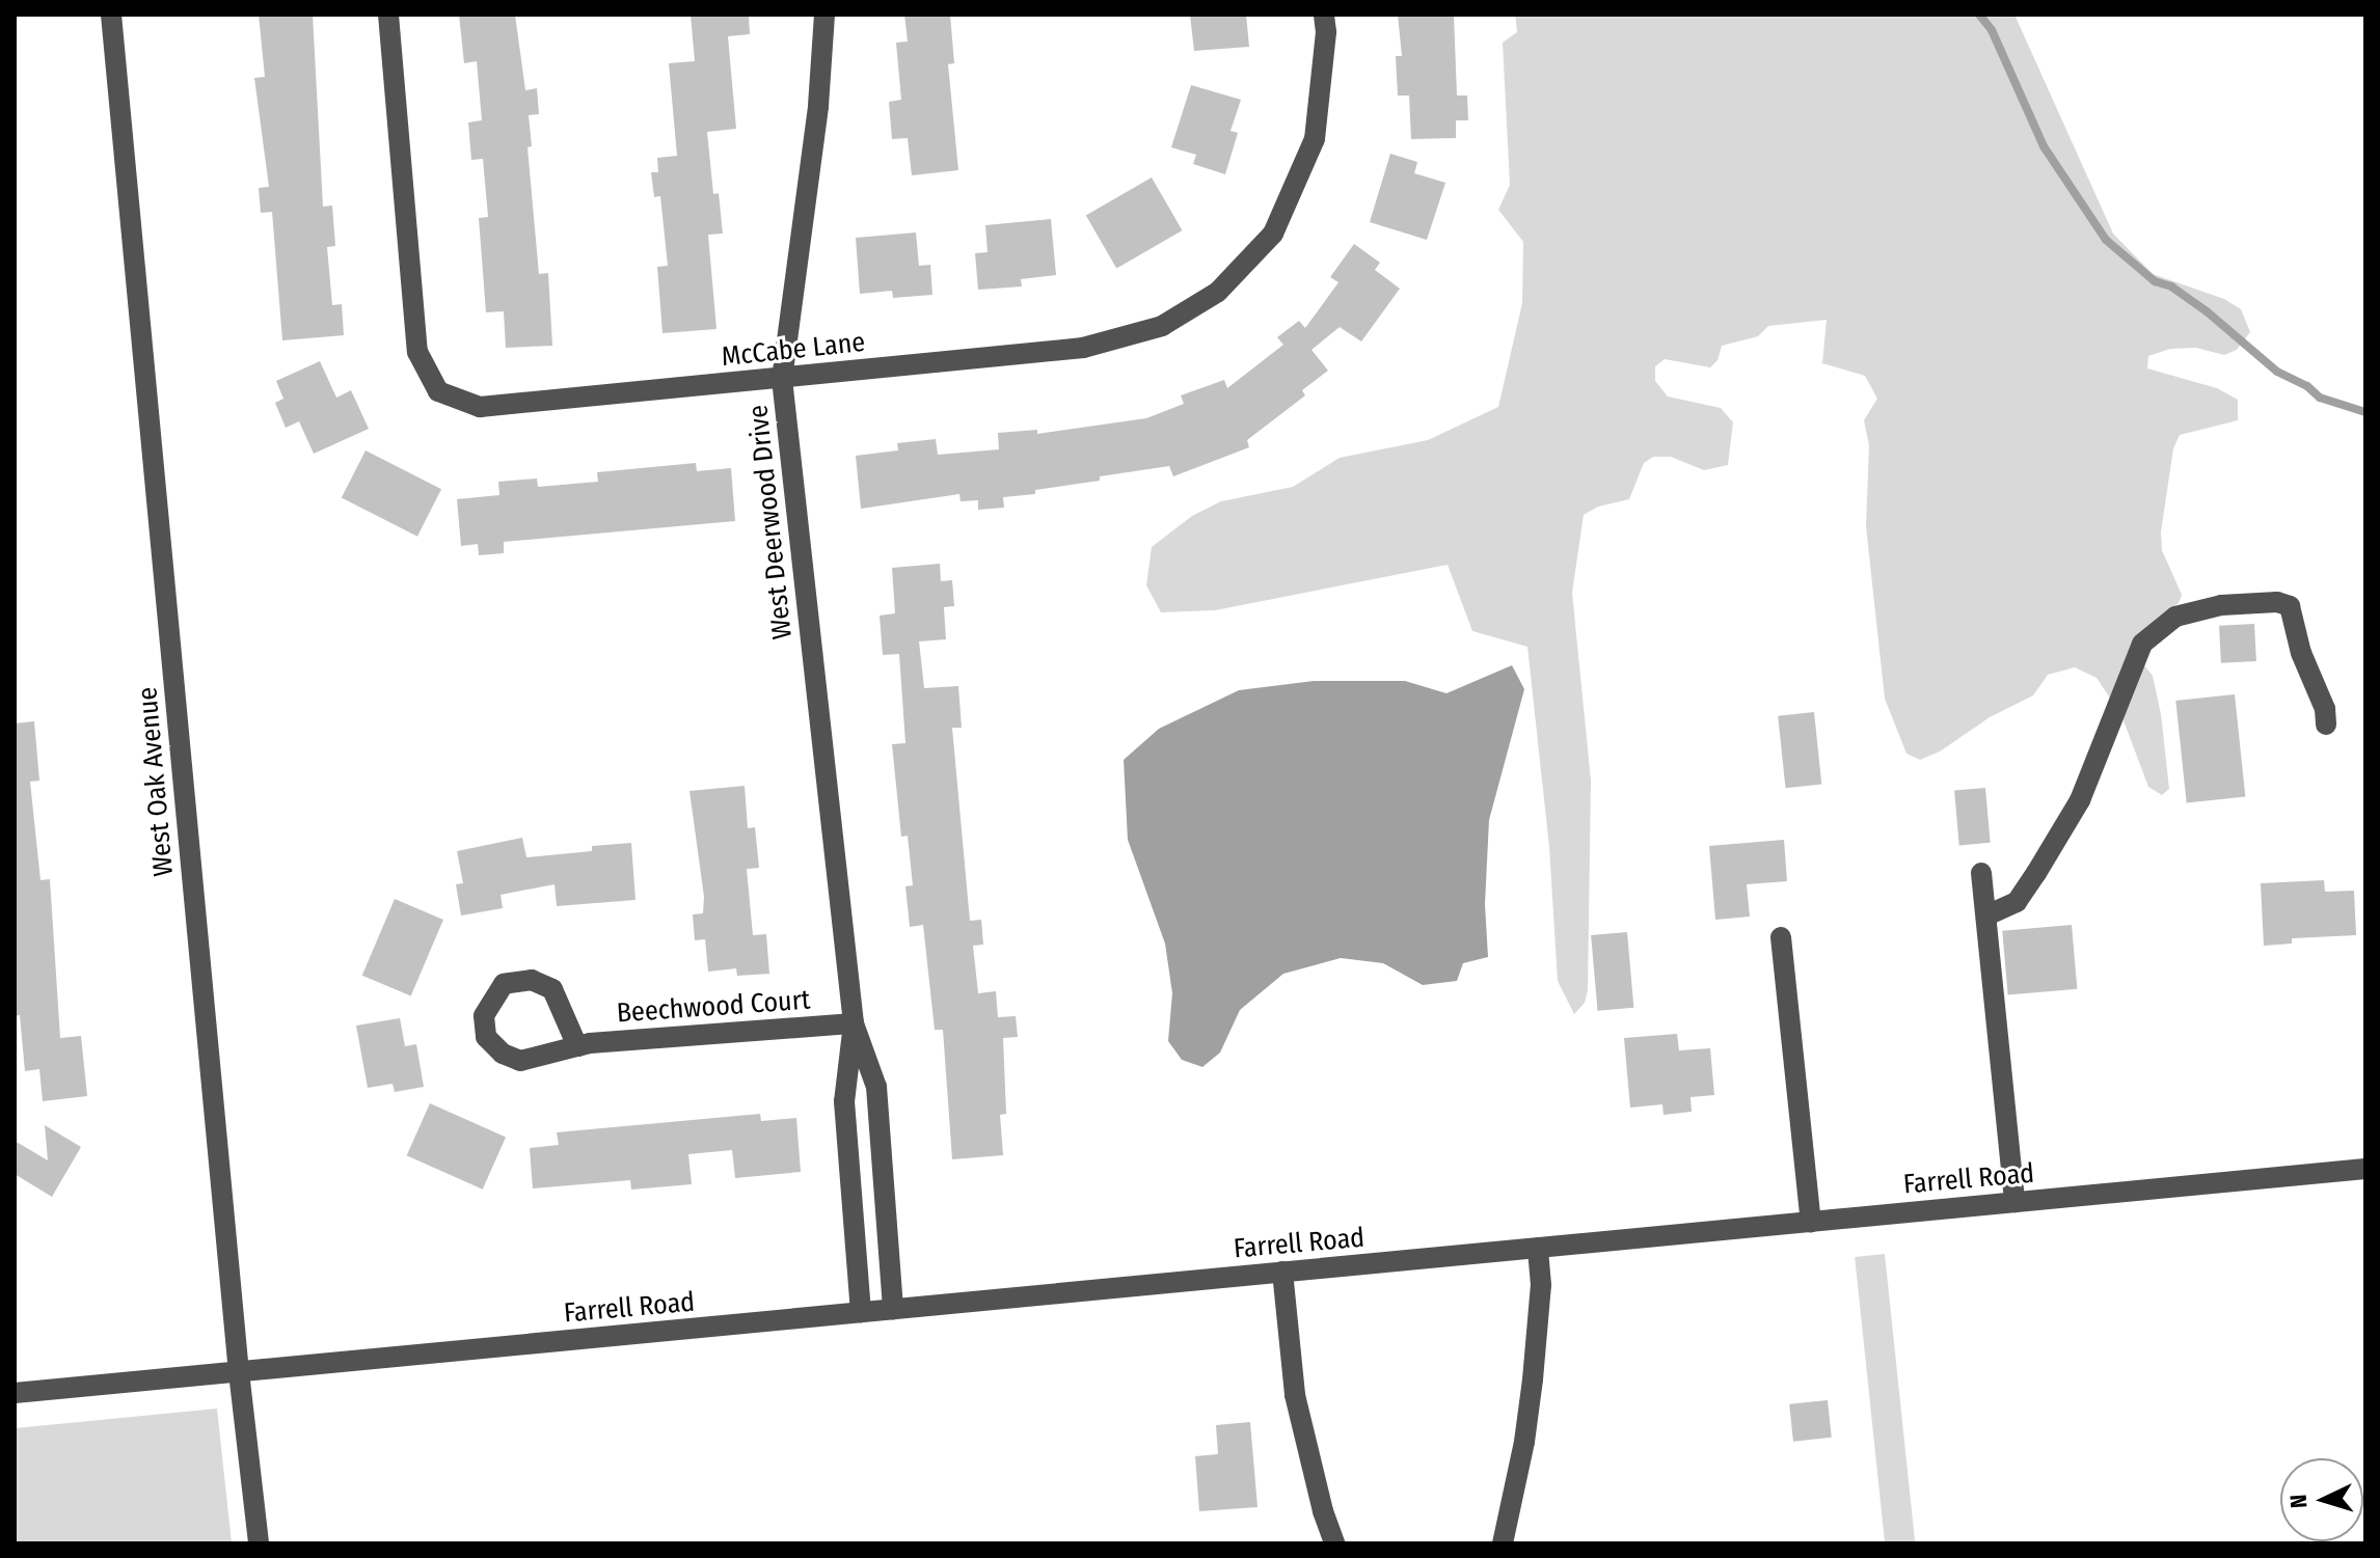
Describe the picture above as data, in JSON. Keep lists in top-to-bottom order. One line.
{"streets":{"street":["McCabe Lane","West Deerwood Drive","West Oak Avenue","Beechwood Court","Farrell Road"]},"crossings":[["McCabe Lane","West Deerwood Drive"],["West Deerwood Drive","Beechwood Court"],["West Deerwood Drive","Farrell Road"],["West Oak Avenue","Farrell Road"]],"north":"left"}
